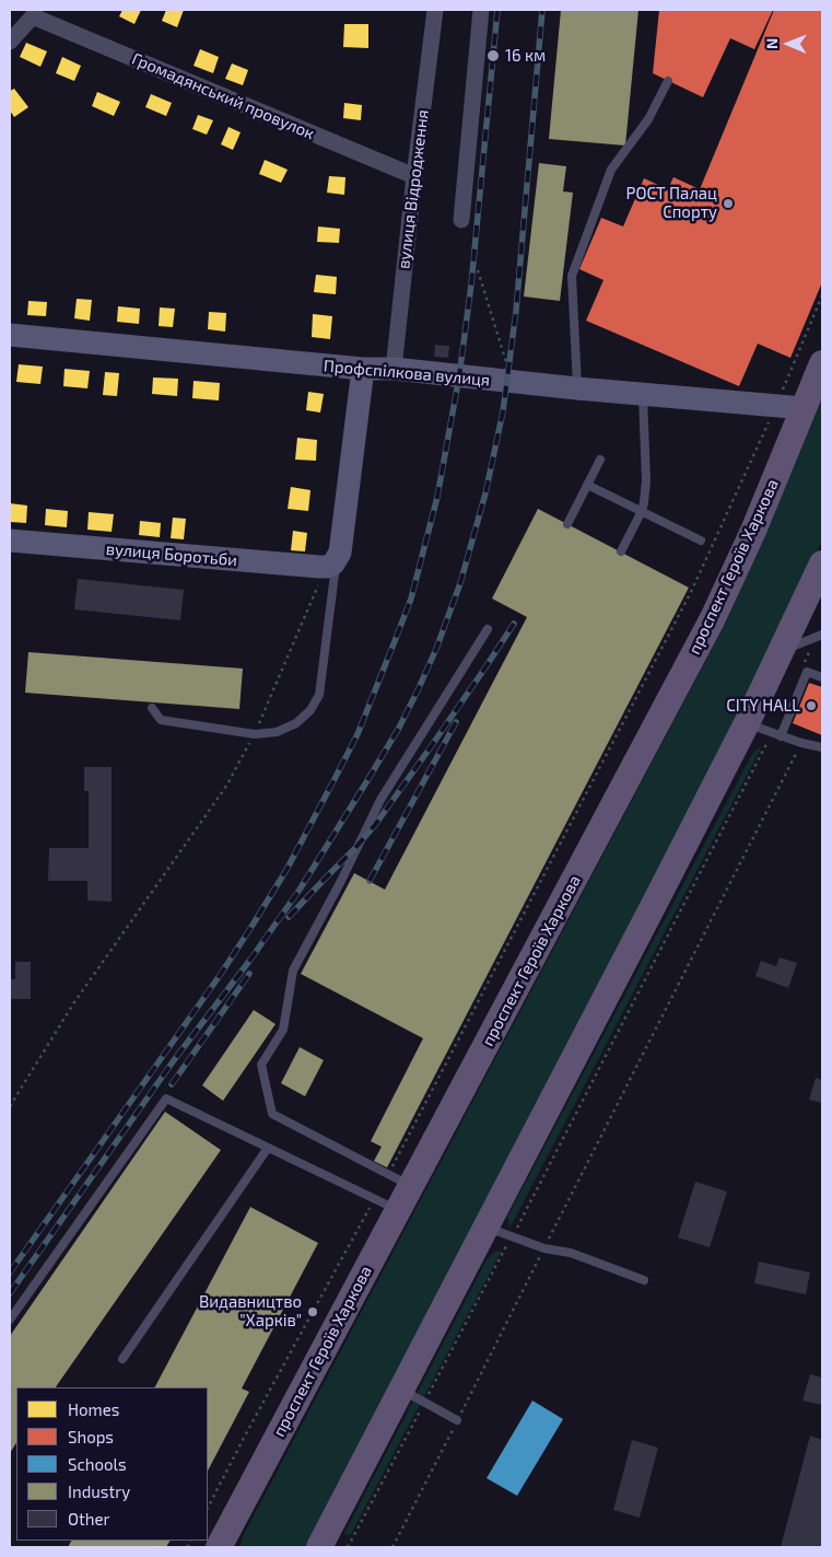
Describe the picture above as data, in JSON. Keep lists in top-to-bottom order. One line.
{"streets":{"main road":["проспект Героїв Харкова"],"street":["Громадянський провулок","вулиця Відродження","Профспілкова вулиця","вулиця Боротьби"]},"crossings":[["Громадянський провулок","вулиця Відродження"],["вулиця Відродження","Профспілкова вулиця"],["Профспілкова вулиця","проспект Героїв Харкова"]],"places":["16 км","РОСТ Палац Спорту","CITY HALL","Видавництво \"Харків\""],"legend":["Homes","Shops","Schools","Industry","Other"],"north":"left"}
